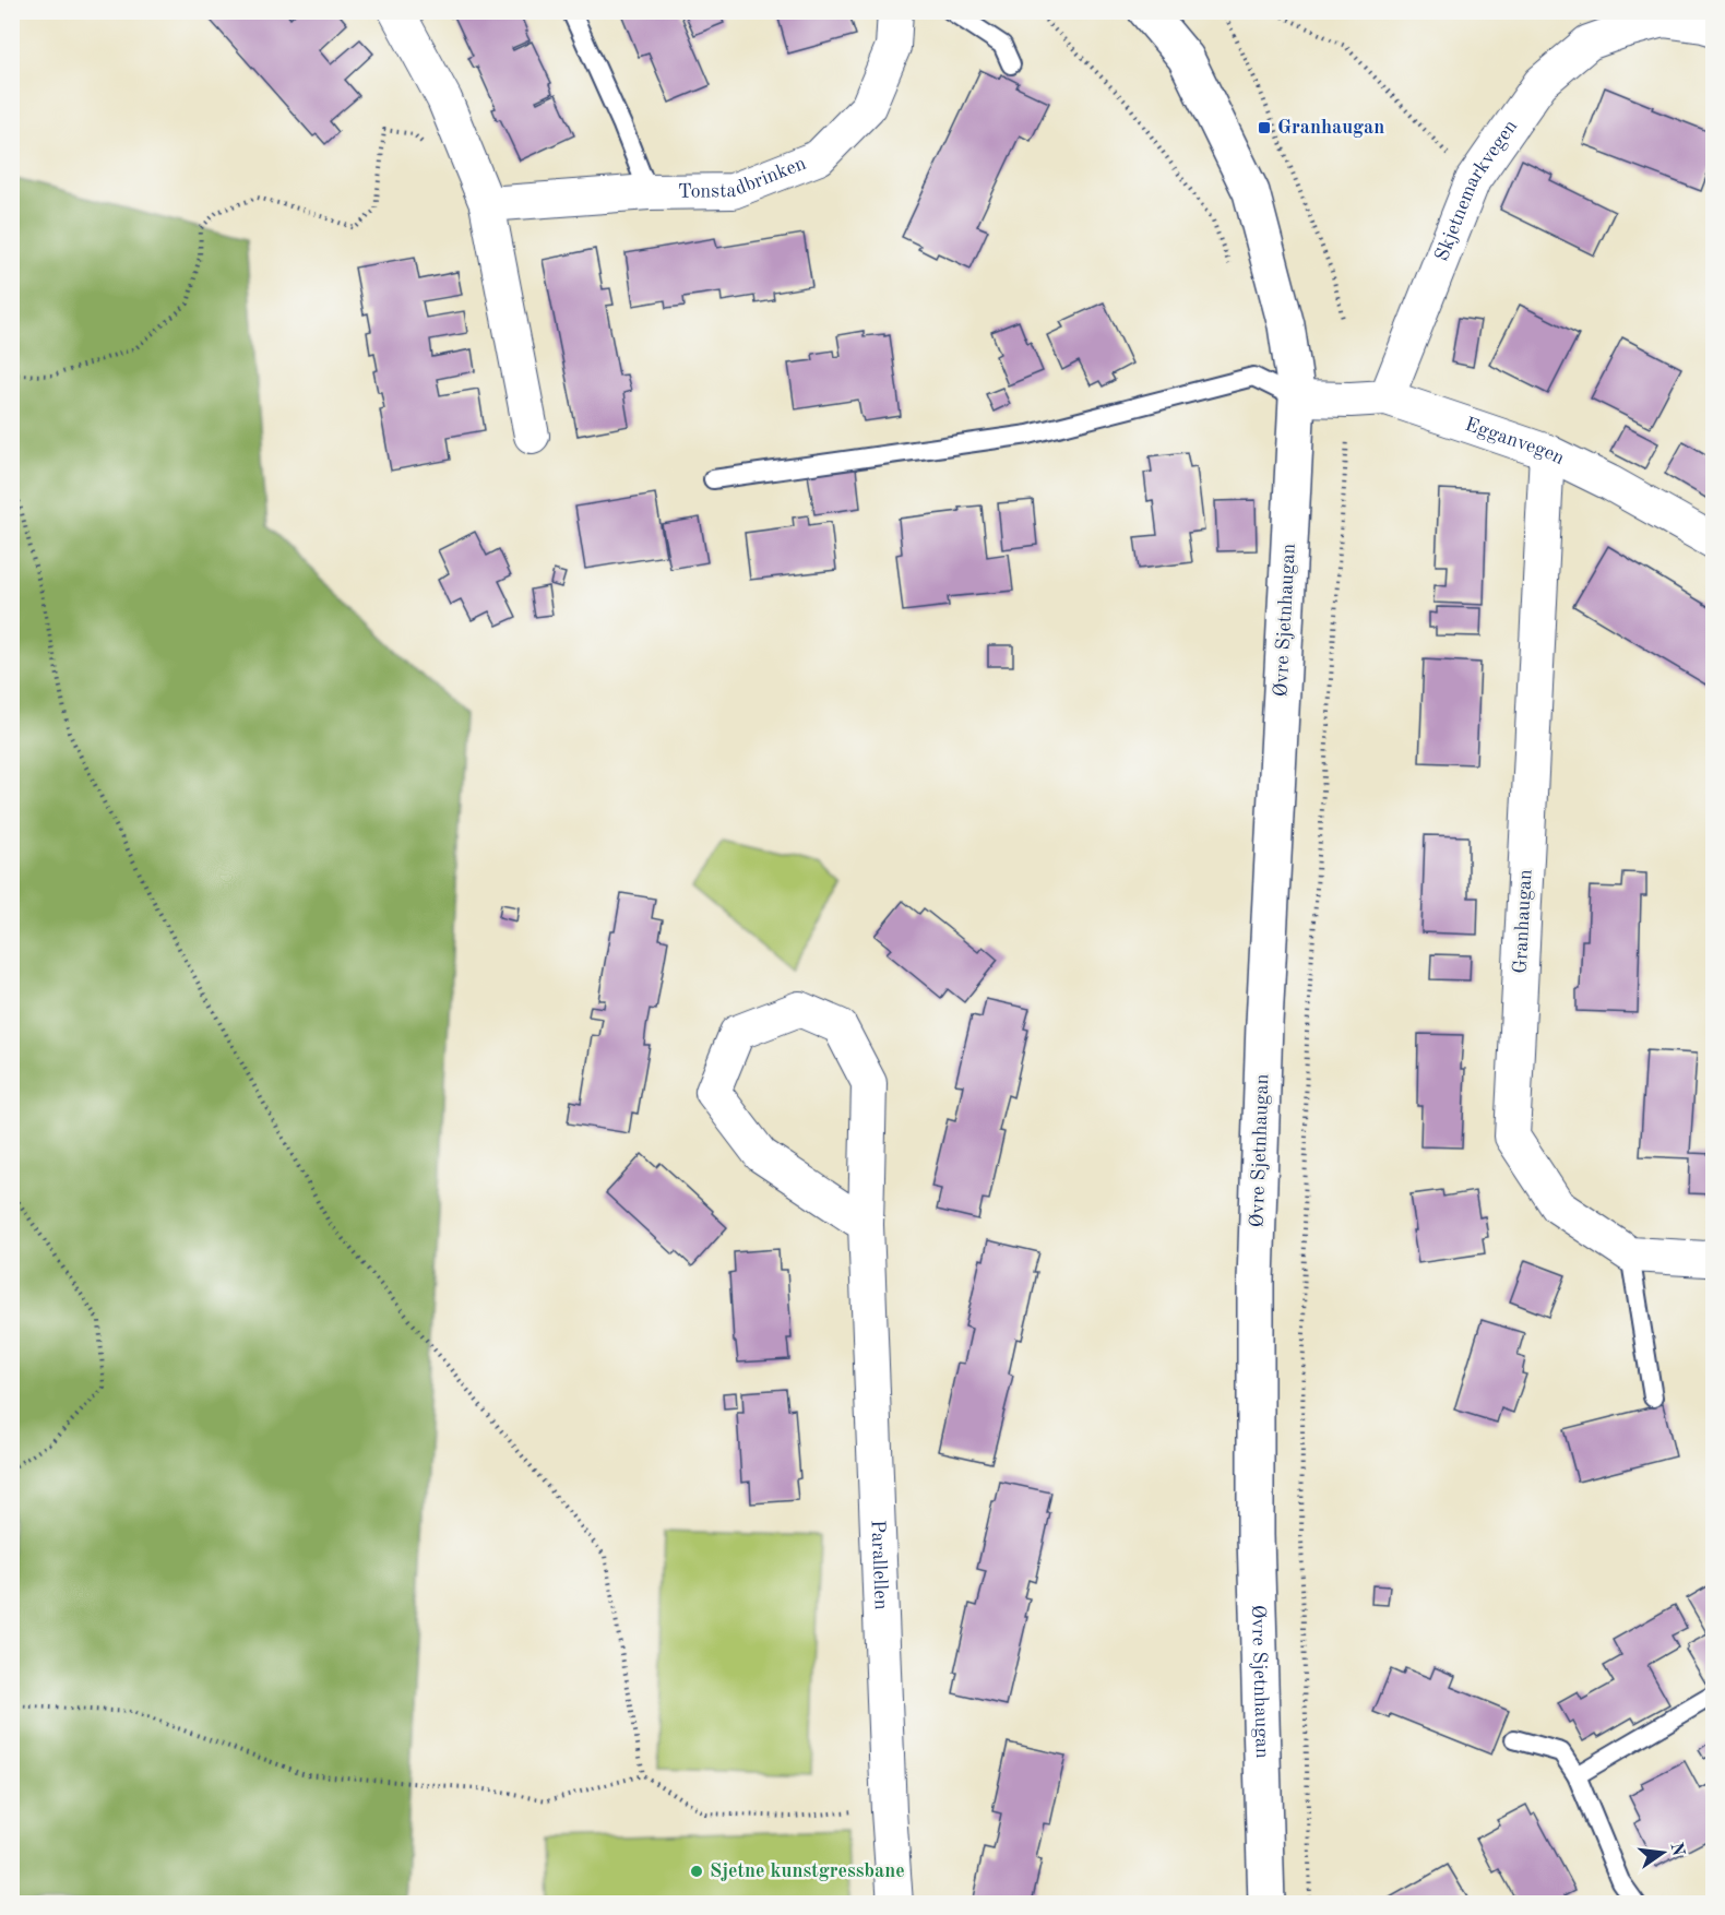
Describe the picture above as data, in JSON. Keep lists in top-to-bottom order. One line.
{"streets":{"street":["Tonstadbrinken","Skjetnemarkvegen","Egganvegen","Øvre Sjetnhaugan","Granhaugan","Parallellen"]},"crossings":[["Skjetnemarkvegen","Egganvegen"],["Egganvegen","Øvre Sjetnhaugan"],["Egganvegen","Granhaugan"]],"places":{"transit":["Granhaugan"],"other":["Sjetne kunstgressbane"]},"north":"right"}
